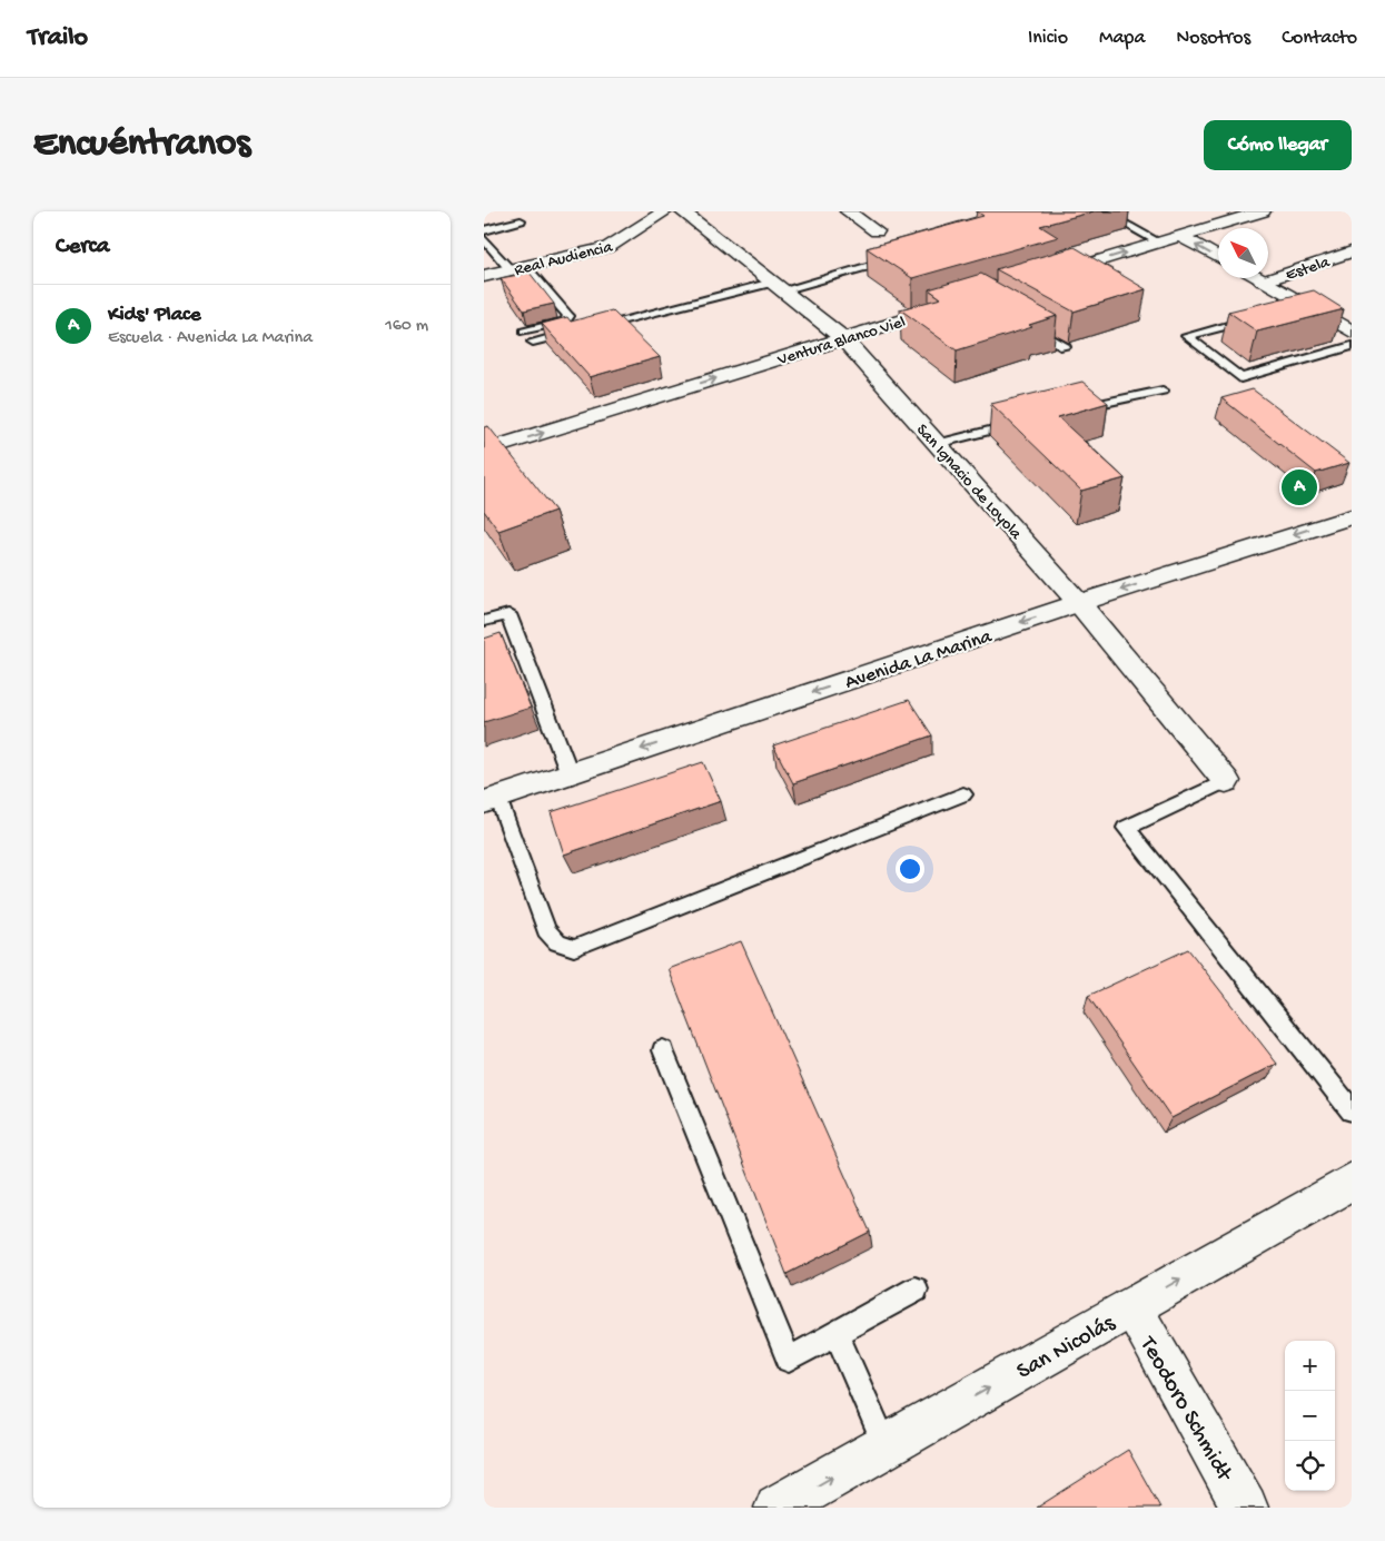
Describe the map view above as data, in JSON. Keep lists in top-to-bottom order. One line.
{"streets":{"street":["Real Audiencia","Estela","Ventura Blanco Viel","San Ignacio de Loyola","Avenida La Marina","San Nicolás","Teodoro Schmidt"]},"crossings":[["Ventura Blanco Viel","San Ignacio de Loyola"],["San Ignacio de Loyola","Avenida La Marina"],["San Nicolás","Teodoro Schmidt"]],"one_way":["Ventura Blanco Viel","Avenida La Marina","San Nicolás"],"north":"top left","page":{"header":"Trailo","nav":["Inicio","Mapa","Nosotros","Contacto"],"buttons":"Cómo llegar","title":"Encuéntranos","heading":"Cerca","list":[{"mark":"A","name":"Kids' Place","note":"Escuela · Avenida La Marina","value":"160 m"}],"pins":"A","map_buttons":["+","−"]}}
